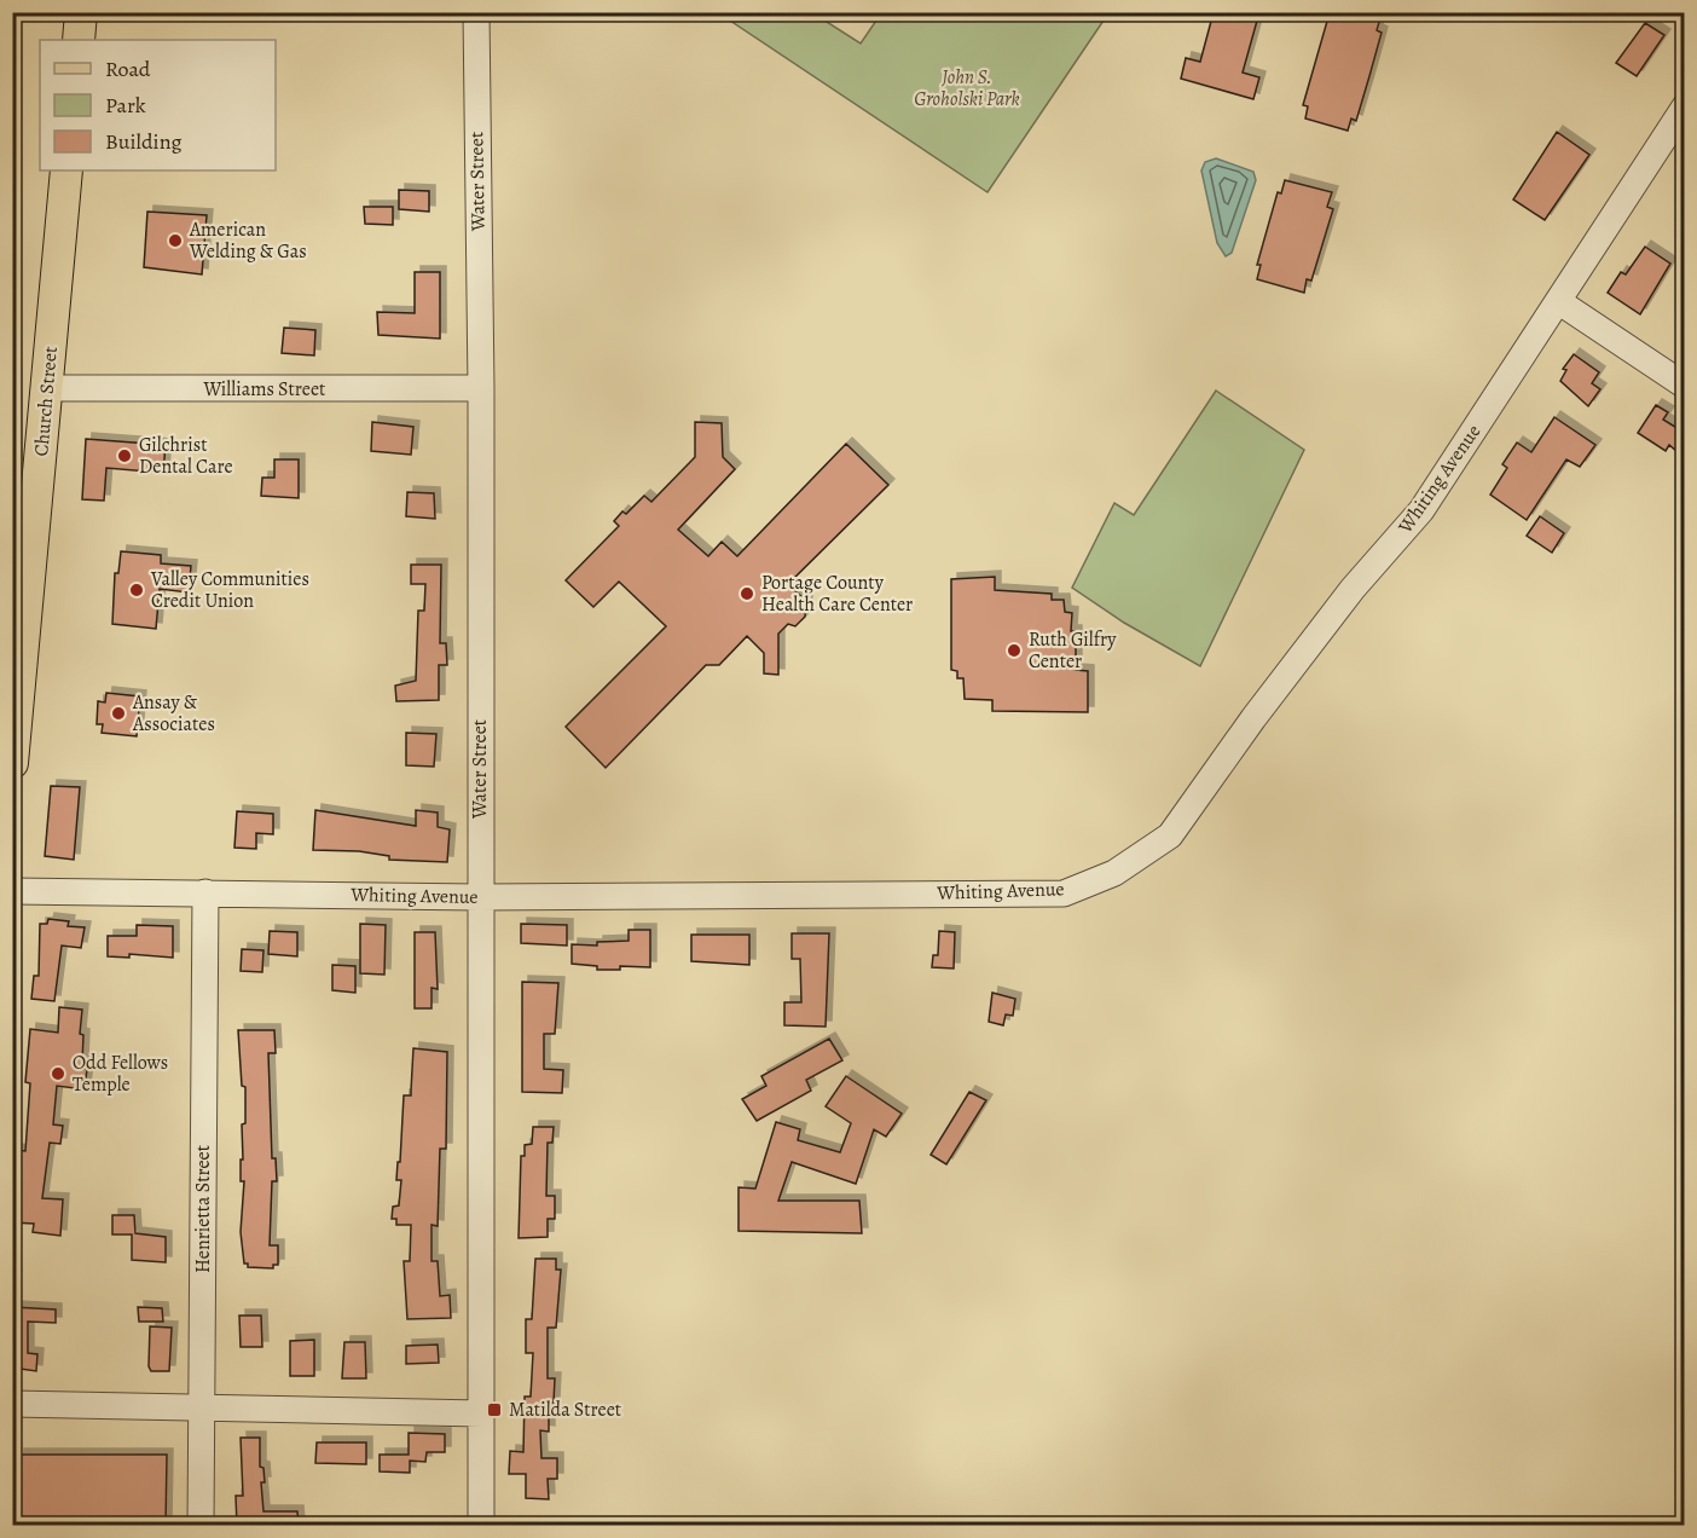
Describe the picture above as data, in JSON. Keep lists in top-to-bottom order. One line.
{"streets":{"main road":["Church Street"],"street":["Water Street","Williams Street","Whiting Avenue","Henrietta Street"]},"crossings":[["Water Street","Williams Street"],["Water Street","Whiting Avenue"],["Williams Street","Church Street"],["Whiting Avenue","Henrietta Street"]],"parks":["John S. Groholski Park"],"places":{"other":["American Welding & Gas","Gilchrist Dental Care","Valley Communities Credit Union","Portage County Health Care Center","Ruth Gilfry Center","Ansay & Associates","Odd Fellows Temple"],"transit":["Matilda Street"]},"legend":["Road","Park","Building"]}
